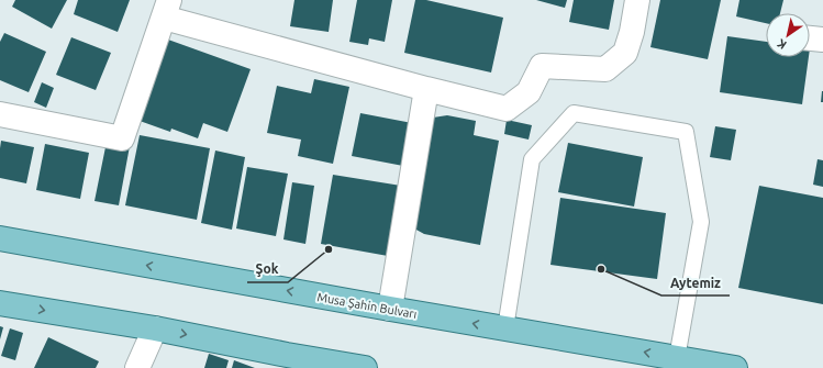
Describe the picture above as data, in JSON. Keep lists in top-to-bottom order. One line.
{"streets":{"main road":["Musa Şahin Bulvarı"]},"places":["Şok","Aytemiz"],"north":"bottom left"}
